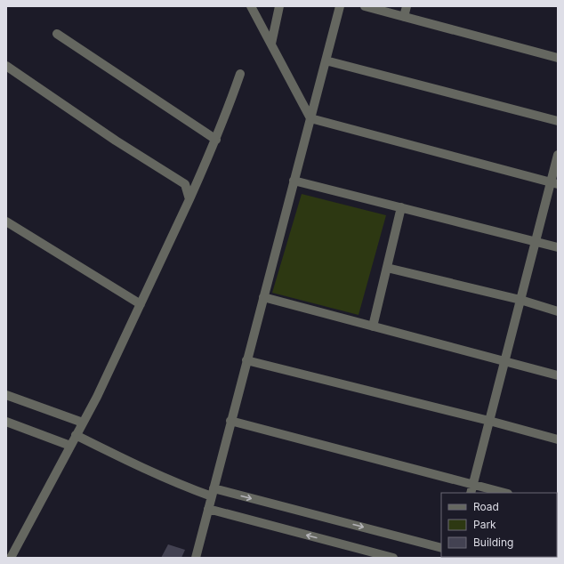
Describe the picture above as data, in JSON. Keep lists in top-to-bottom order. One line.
{"legend":["Road","Park","Building"]}
